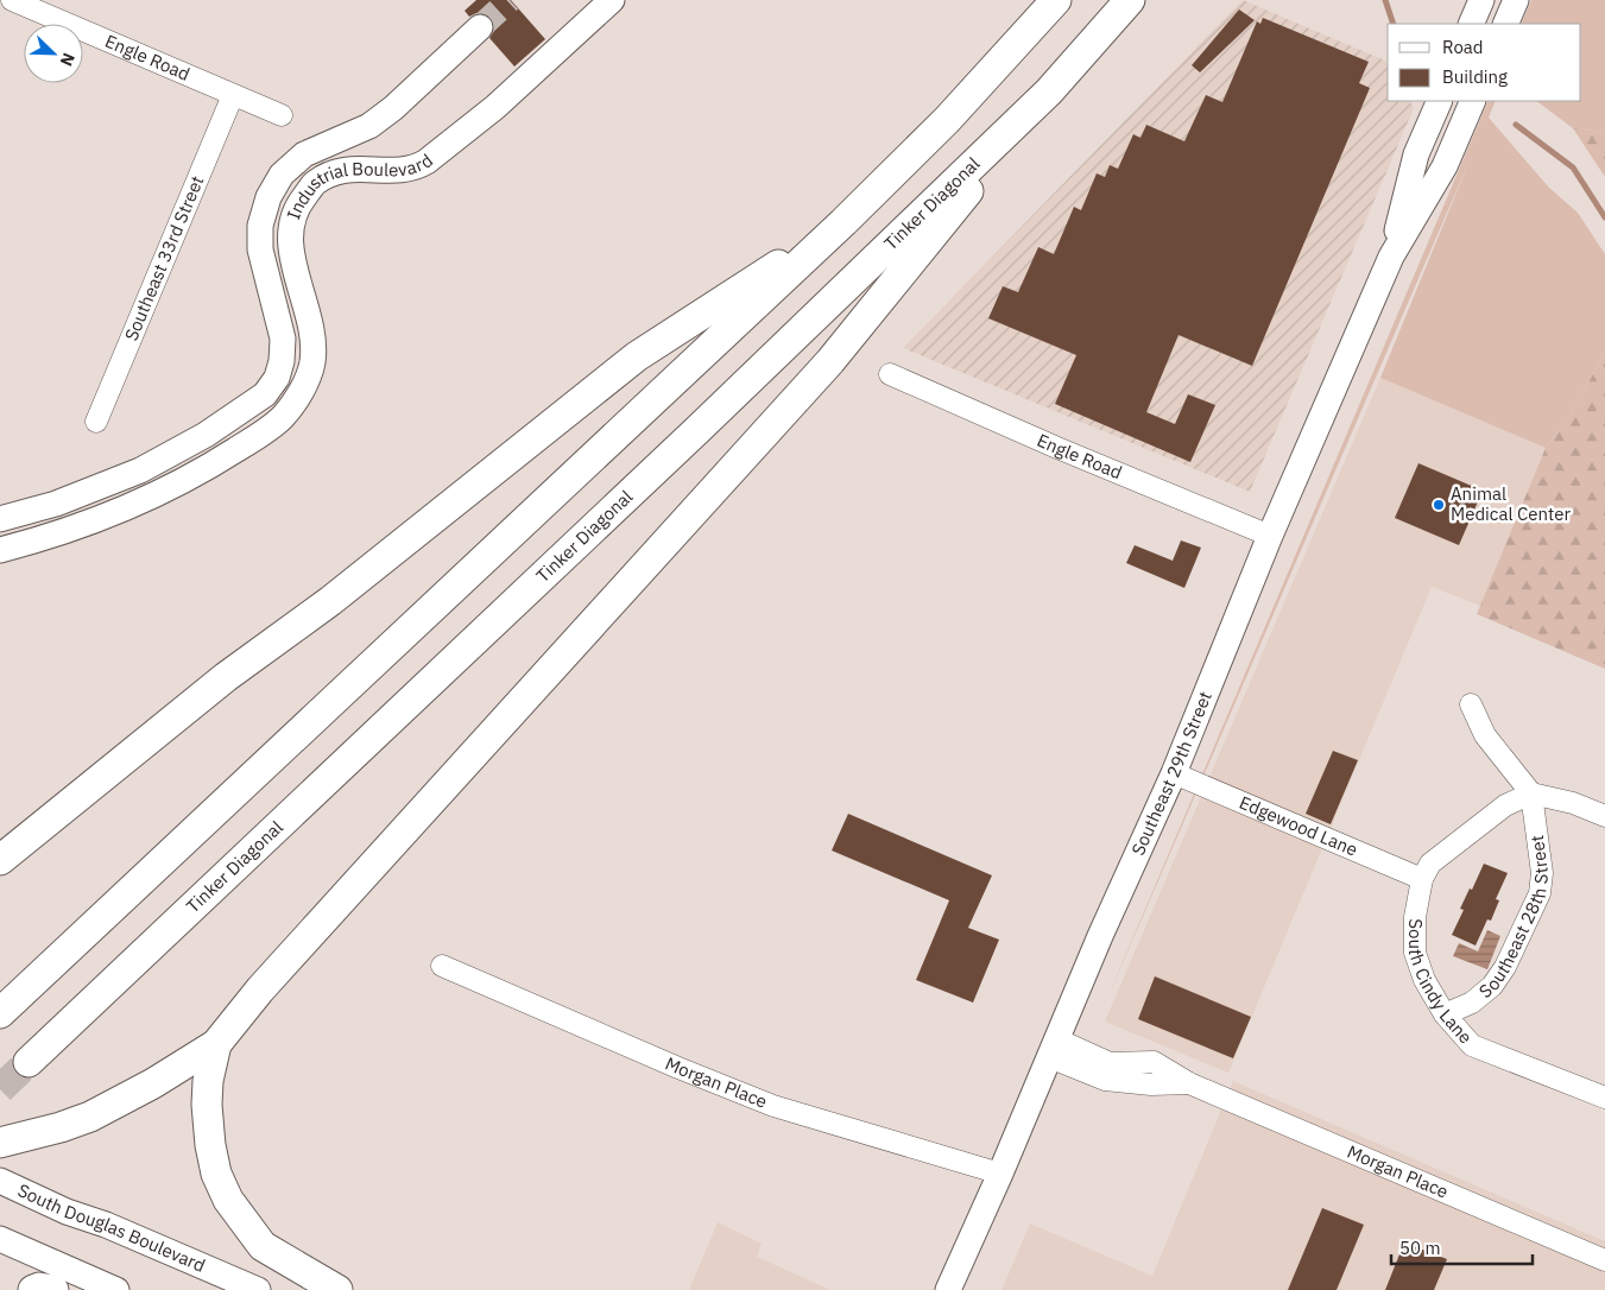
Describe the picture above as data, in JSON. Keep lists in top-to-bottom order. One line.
{"streets":{"highway":["Tinker Diagonal"],"main road":["Industrial Boulevard","Southeast 29th Street","South Douglas Boulevard"],"street":["Engle Road","Southeast 33rd Street","Edgewood Lane","Southeast 28th Street","South Cindy Lane","Morgan Place"]},"crossings":[["Engle Road","Southeast 33rd Street"],["Engle Road","Southeast 29th Street"],["Southeast 29th Street","Edgewood Lane"],["Southeast 29th Street","Morgan Place"],["Edgewood Lane","South Cindy Lane"],["Southeast 28th Street","South Cindy Lane"]],"places":["Animal Medical Center"],"legend":["Road","Building"],"scale_bar":"50 m","north":"bottom right"}
